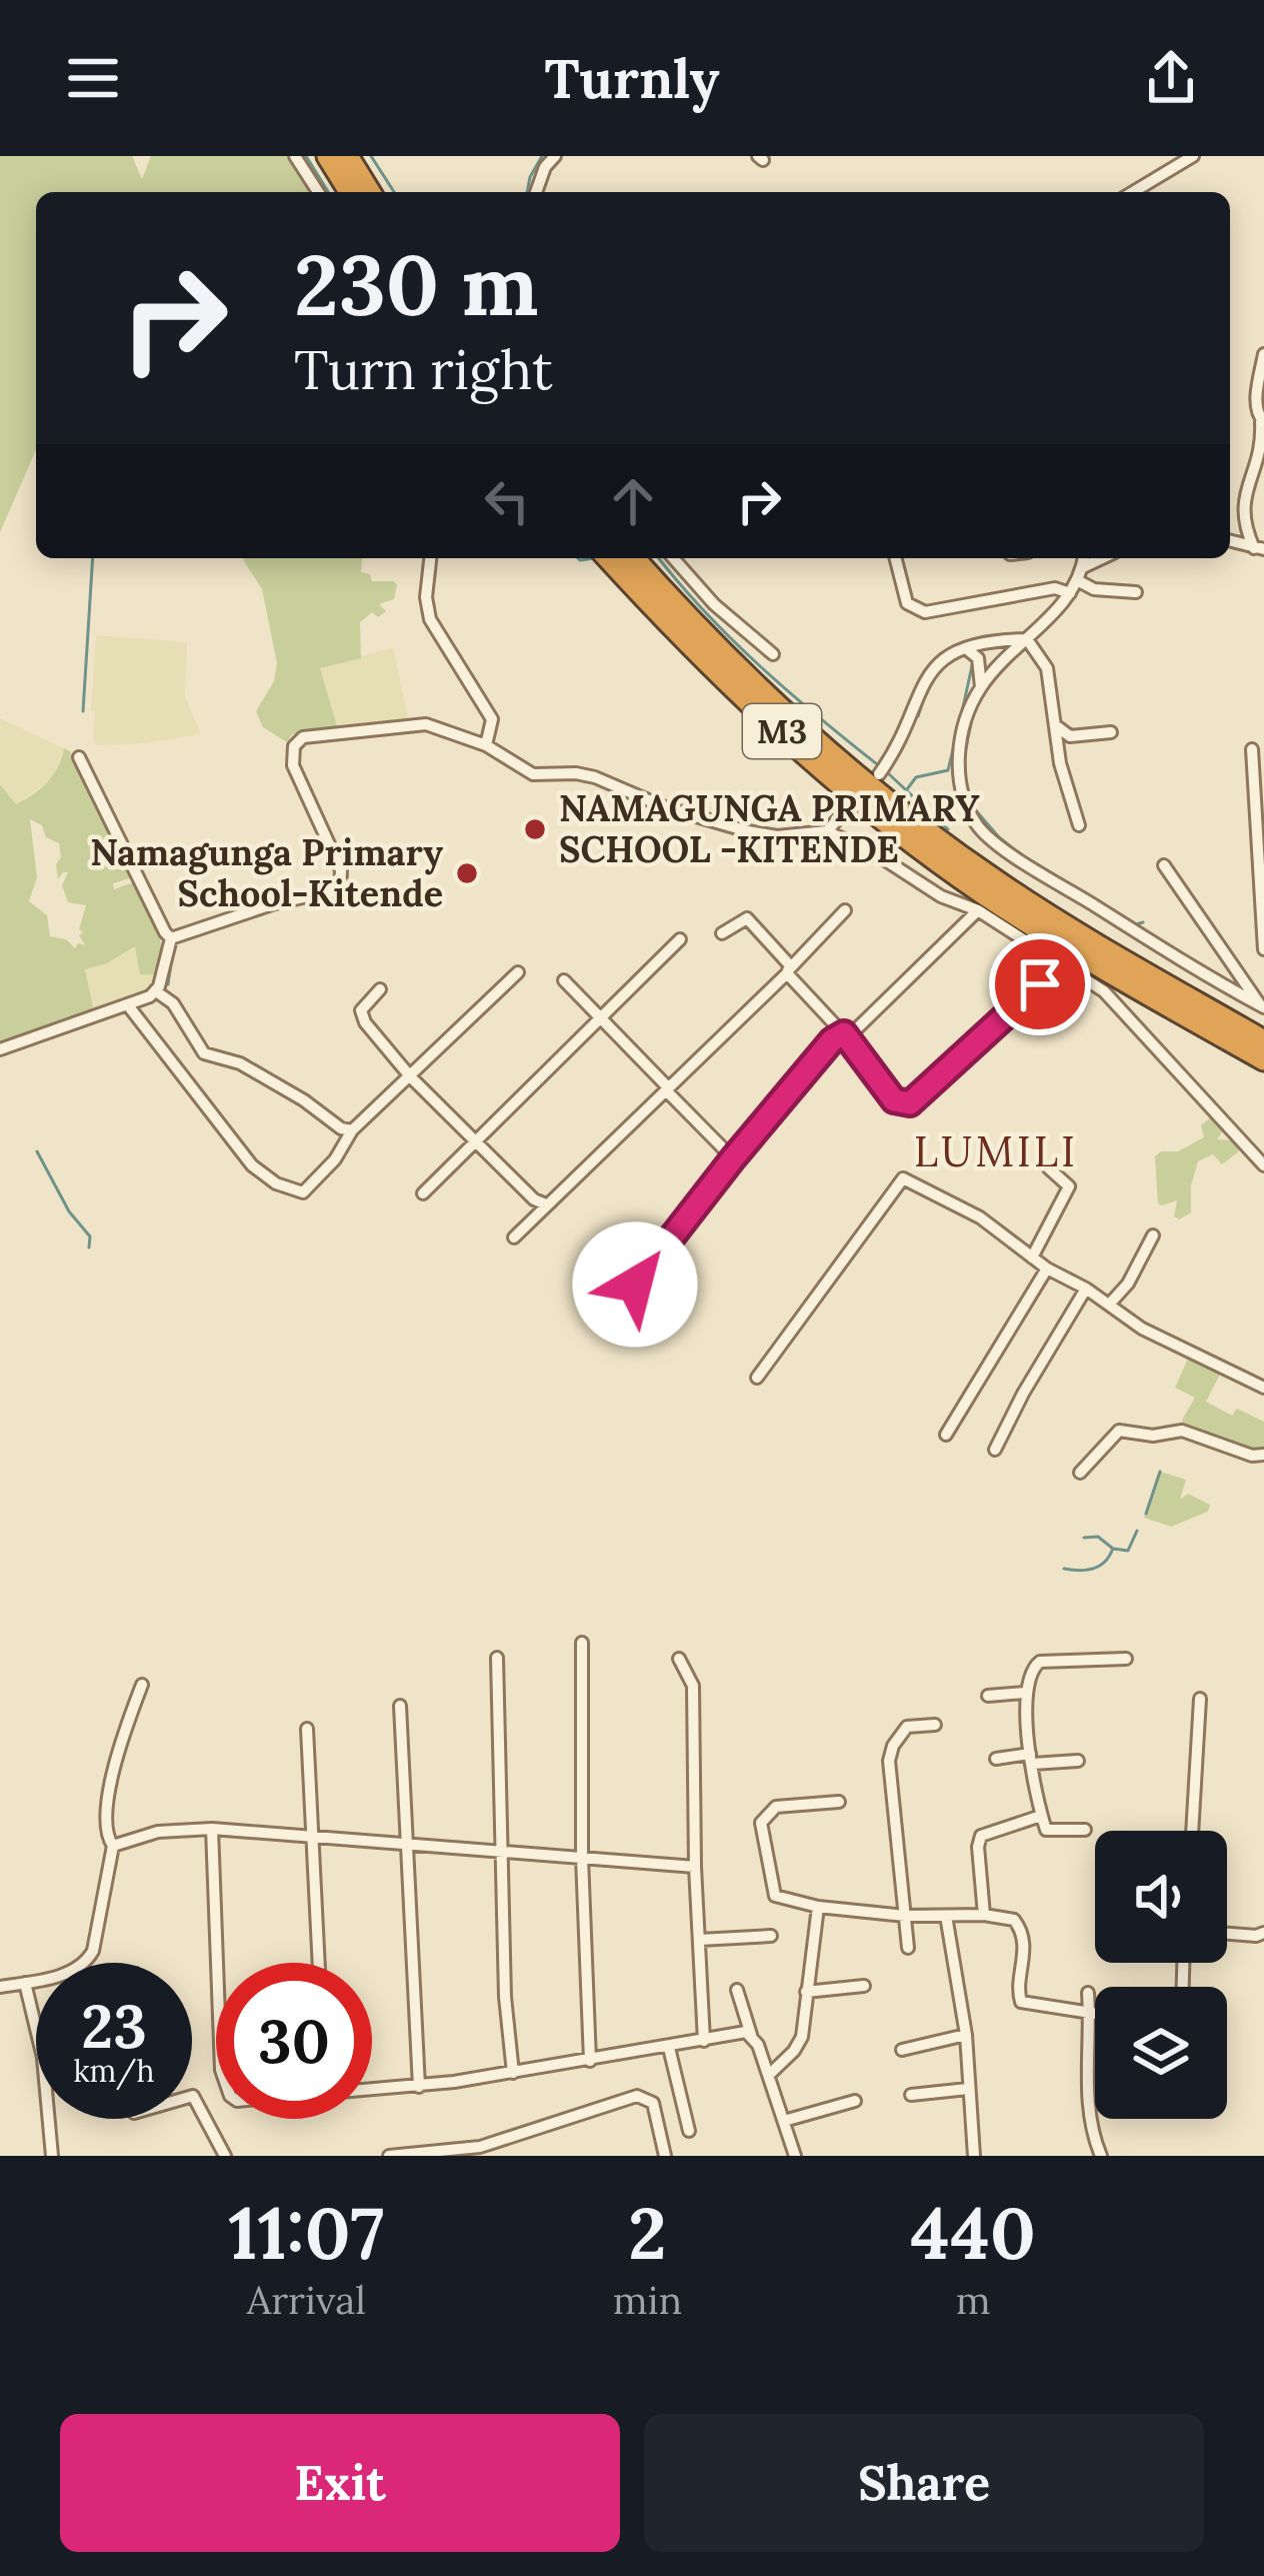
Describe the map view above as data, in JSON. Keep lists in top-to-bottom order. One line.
{"streets":{"highway":["M3"]},"districts":["LUMILI"],"places":["NAMAGUNGA PRIMARY SCHOOL -KITENDE","Namagunga Primary School-Kitende"],"page":{"header":"Turnly","turn":["230 m","Turn right"],"speed":"23 km/h","limit":"30","eta":["11:07","Arrival","2","min","440","m"],"buttons":["Exit","Share"]}}
